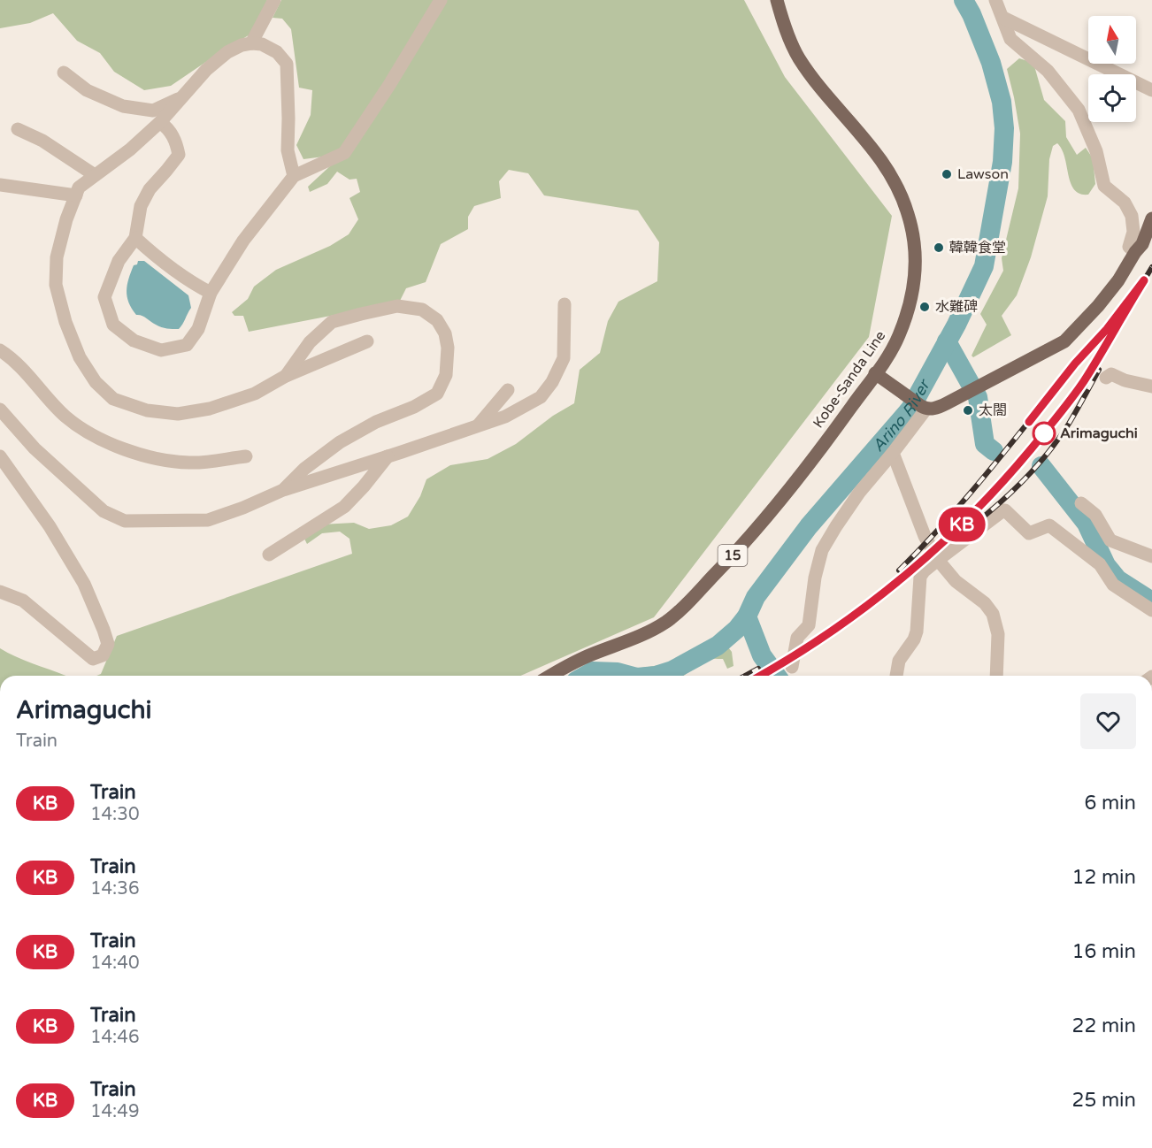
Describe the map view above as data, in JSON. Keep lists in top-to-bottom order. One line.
{"streets":{"main road":["Kobe-Sanda Line","15"]},"water":["Arino River"],"places":["Lawson","韓韓食堂","水難碑","太閤","Arimaguchi"],"north":"top","page":{"on_map":"KB","heading":["Arimaguchi","Train"],"list":[{"mark":"KB","name":"Train","note":"14:30","value":"6 min"},{"mark":"KB","name":"Train","note":"14:36","value":"12 min"},{"mark":"KB","name":"Train","note":"14:40","value":"16 min"},{"mark":"KB","name":"Train","note":"14:46","value":"22 min"},{"mark":"KB","name":"Train","note":"14:49","value":"25 min"}]}}
